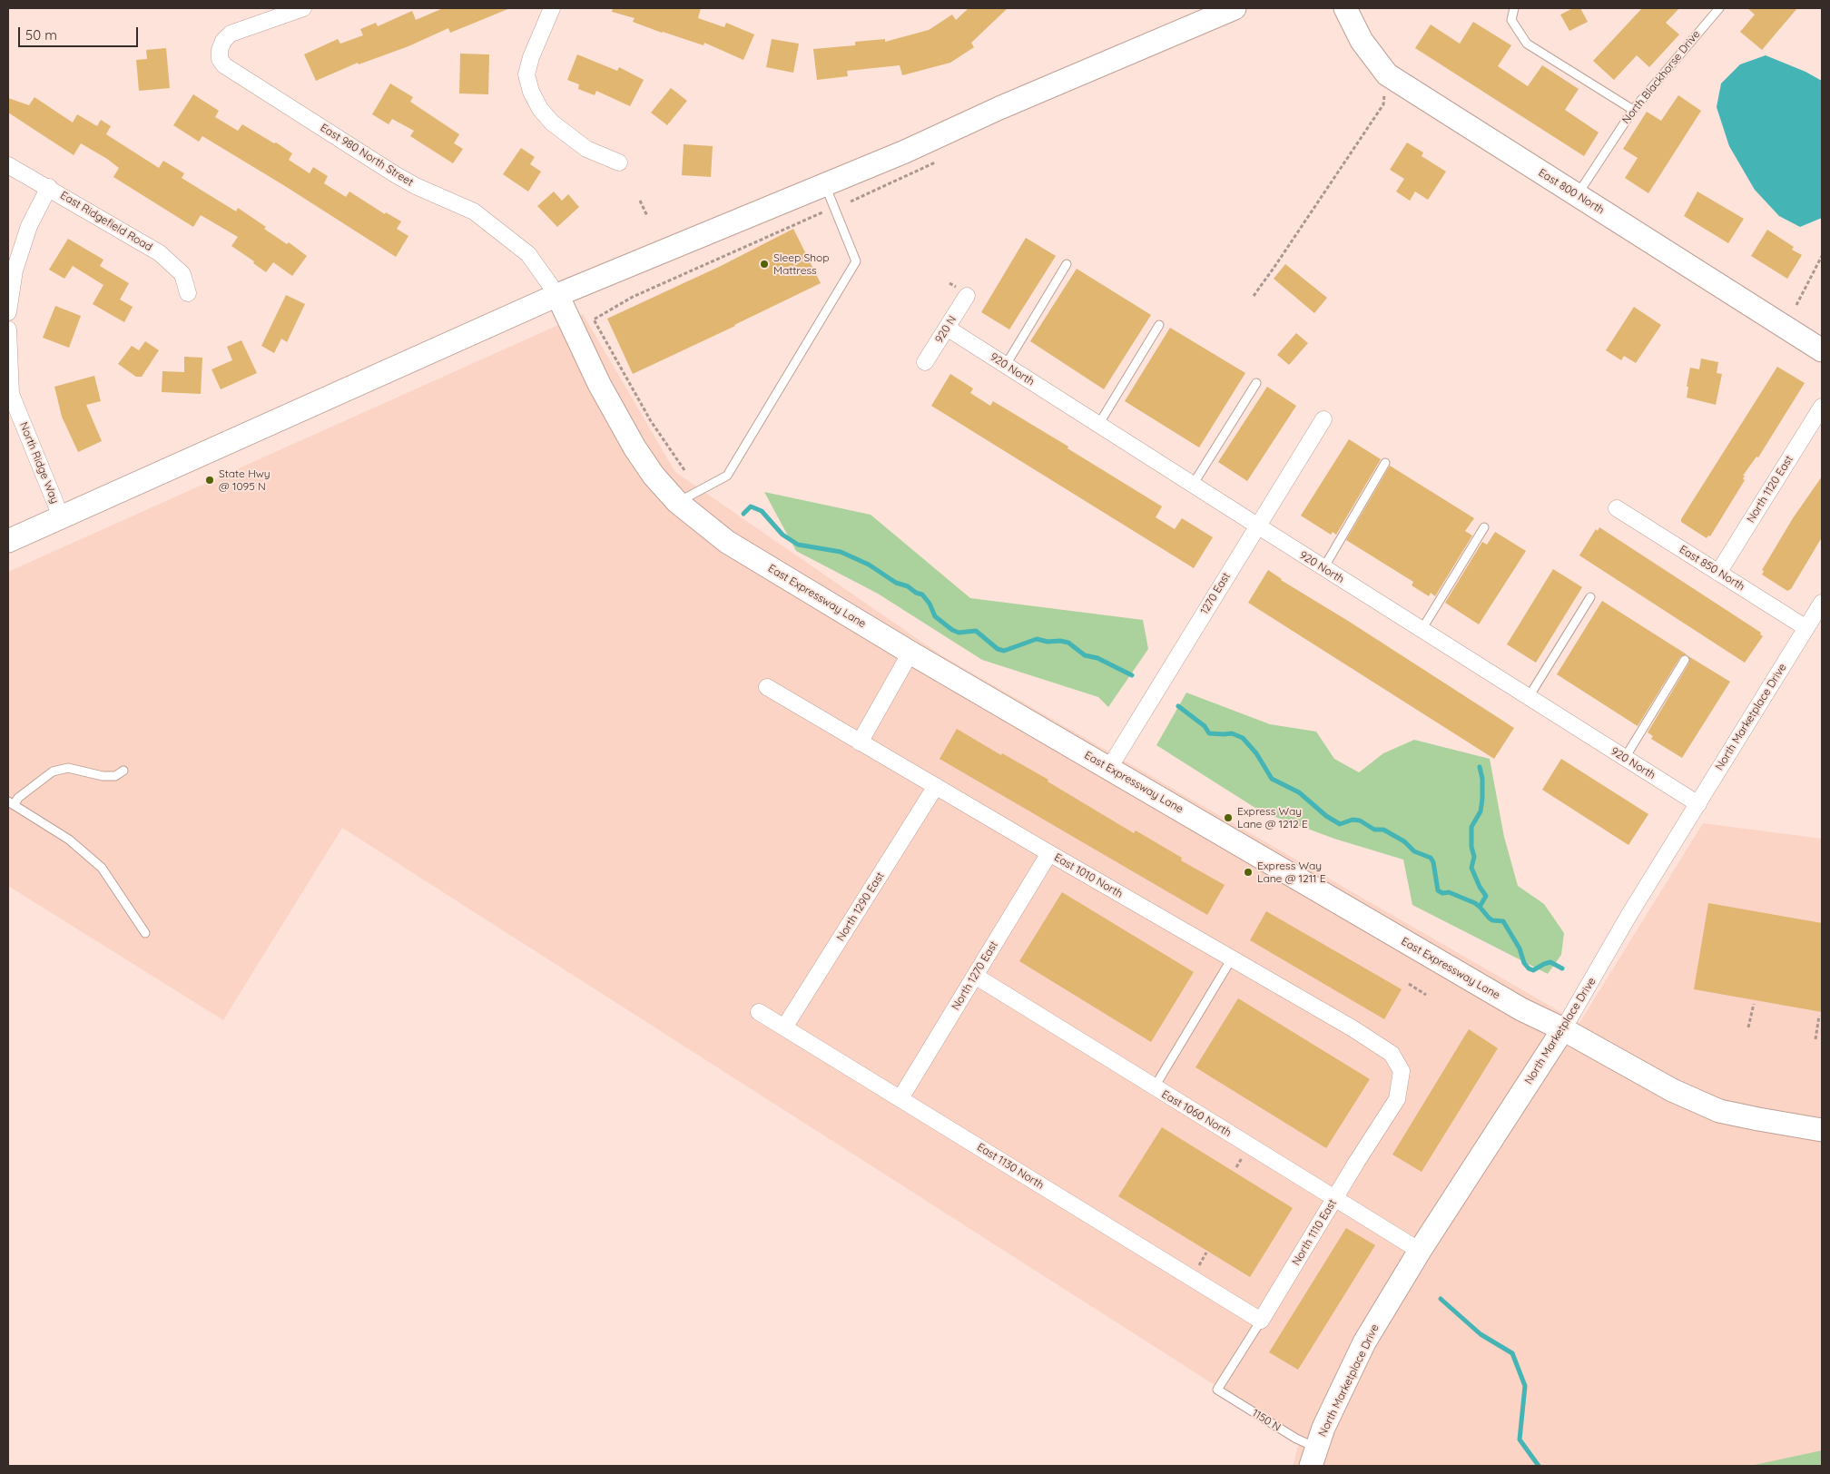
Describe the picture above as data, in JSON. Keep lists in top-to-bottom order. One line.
{"streets":{"street":["East 980 North Street","East 800 North","East Ridgefield Road","920 N","920 North","North Ridge Way","North 1120 East","East 850 North","1270 East","East Expressway Lane","North Marketplace Drive","East 1010 North","North 1290 East","North 1270 East","East 1060 North","East 1130 North","North 1110 East"],"lane":["North Blackhorse Drive","1150 N"]},"crossings":[["North Blackhorse Drive","East 800 North"],["East 980 North Street","East Expressway Lane"],["920 N","920 North"],["920 North","1270 East"],["920 North","North Marketplace Drive"],["North 1120 East","East 850 North"],["East 850 North","North Marketplace Drive"],["1270 East","East Expressway Lane"],["East Expressway Lane","North Marketplace Drive"],["North Marketplace Drive","East 1060 North"],["North Marketplace Drive","1150 N"],["East 1010 North","North 1290 East"],["East 1010 North","North 1270 East"],["East 1010 North","North 1110 East"],["North 1290 East","East 1130 North"],["North 1270 East","East 1060 North"],["North 1270 East","East 1130 North"],["East 1060 North","North 1110 East"],["East 1130 North","North 1110 East"],["North 1110 East","1150 N"]],"places":["Sleep Shop Mattress","State Hwy @ 1095 N","Express Way Lane @ 1212 E","Express Way Lane @ 1211 E"],"scale_bar":"50 m"}
